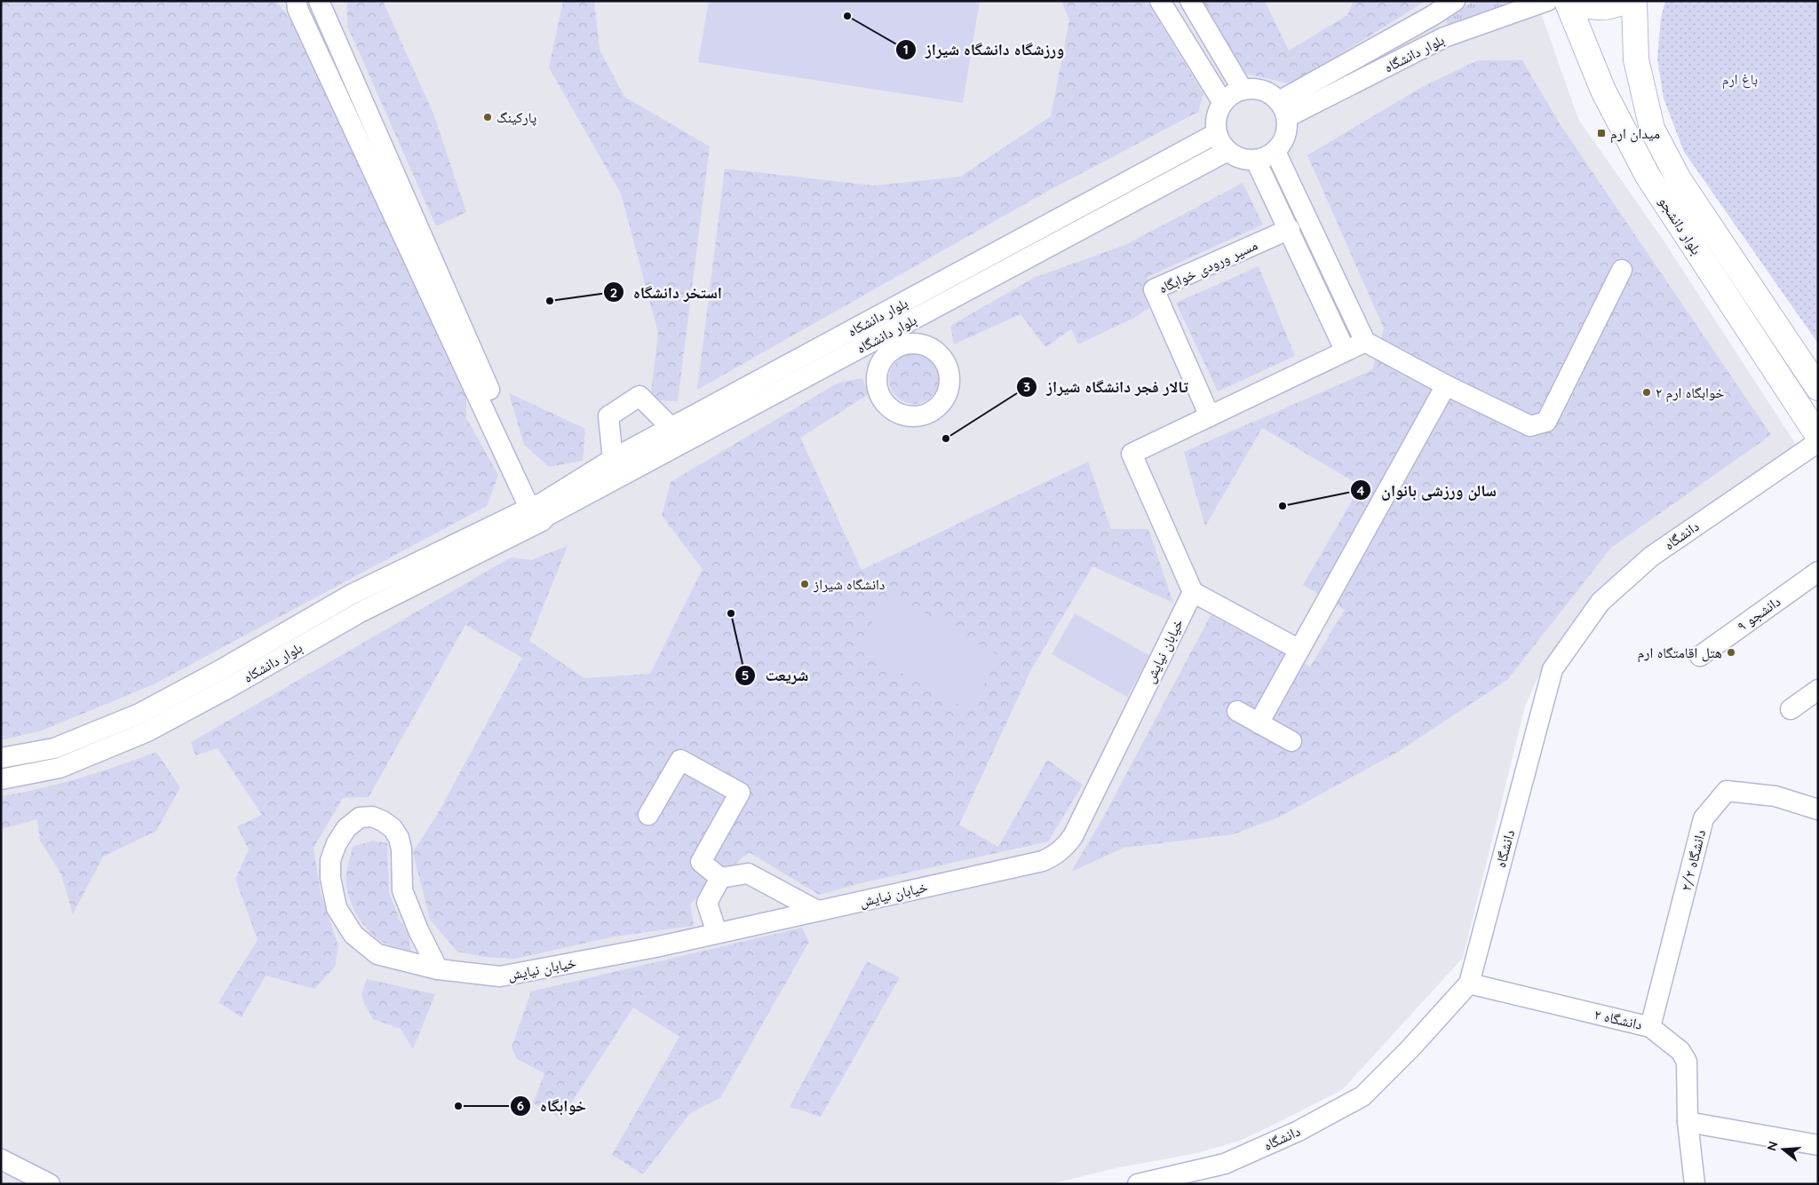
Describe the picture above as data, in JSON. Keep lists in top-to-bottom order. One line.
{"streets":{"main road":["بلوار دانشجو"],"street":["بلوار دانشگاه","مسیر ورودی خوابگاه","بلوار دانشکاه","دانشگاه","۹ دانشجو","خیابان نیایش","۲/۲ دانشگاه","۲ دانشگاه"]},"crossings":[["بلوار دانشگاه","بلوار دانشکاه"],["دانشگاه","۲ دانشگاه"],["۲/۲ دانشگاه","۲ دانشگاه"]],"parks":["باغ ارم"],"places":{"other":["ورزشگاه دانشگاه شیراز","پارکینگ","استخر دانشگاه","خوابگاه ارم ۲","تالار فجر دانشگاه شیراز","سالن ورزشی بانوان","دانشگاه شیراز","شریعت","هتل اقامتگاه ارم","خوابگاه"],"transit":["میدان ارم"]},"north":"left"}
